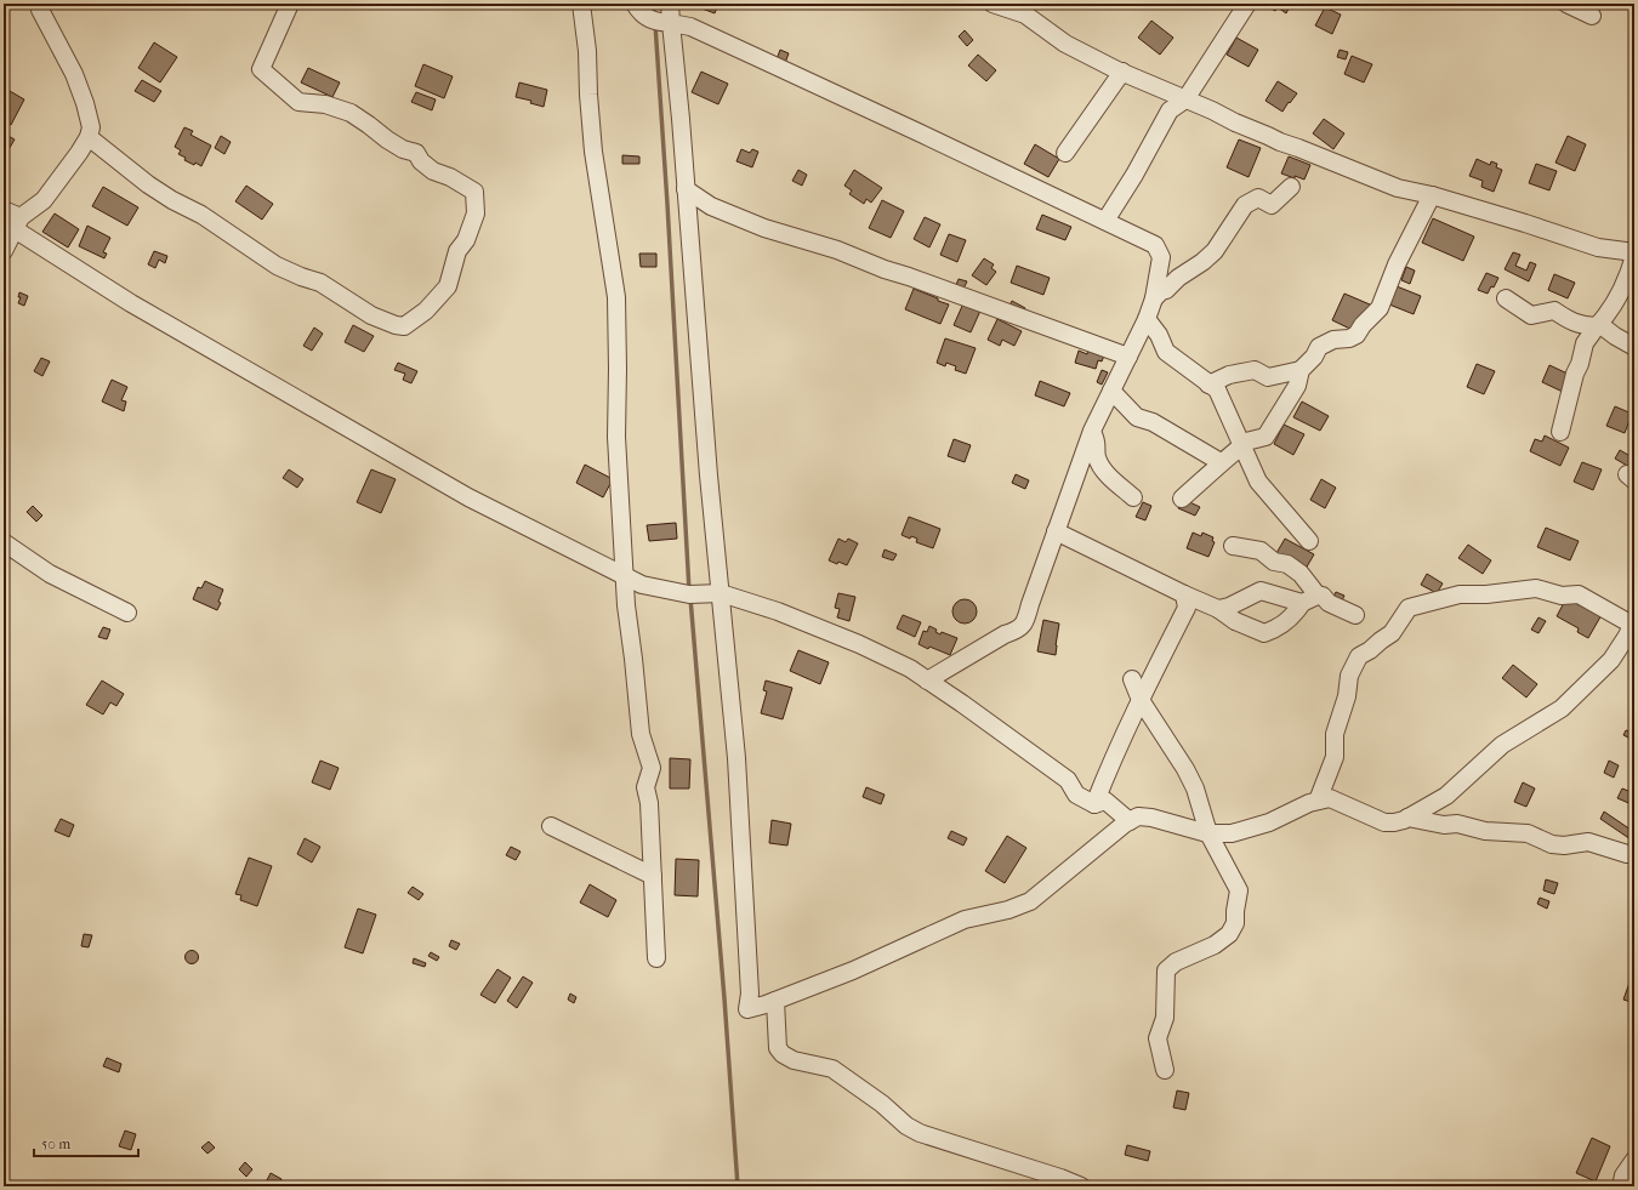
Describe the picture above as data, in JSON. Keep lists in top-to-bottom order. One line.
{"scale_bar":"50 m"}
